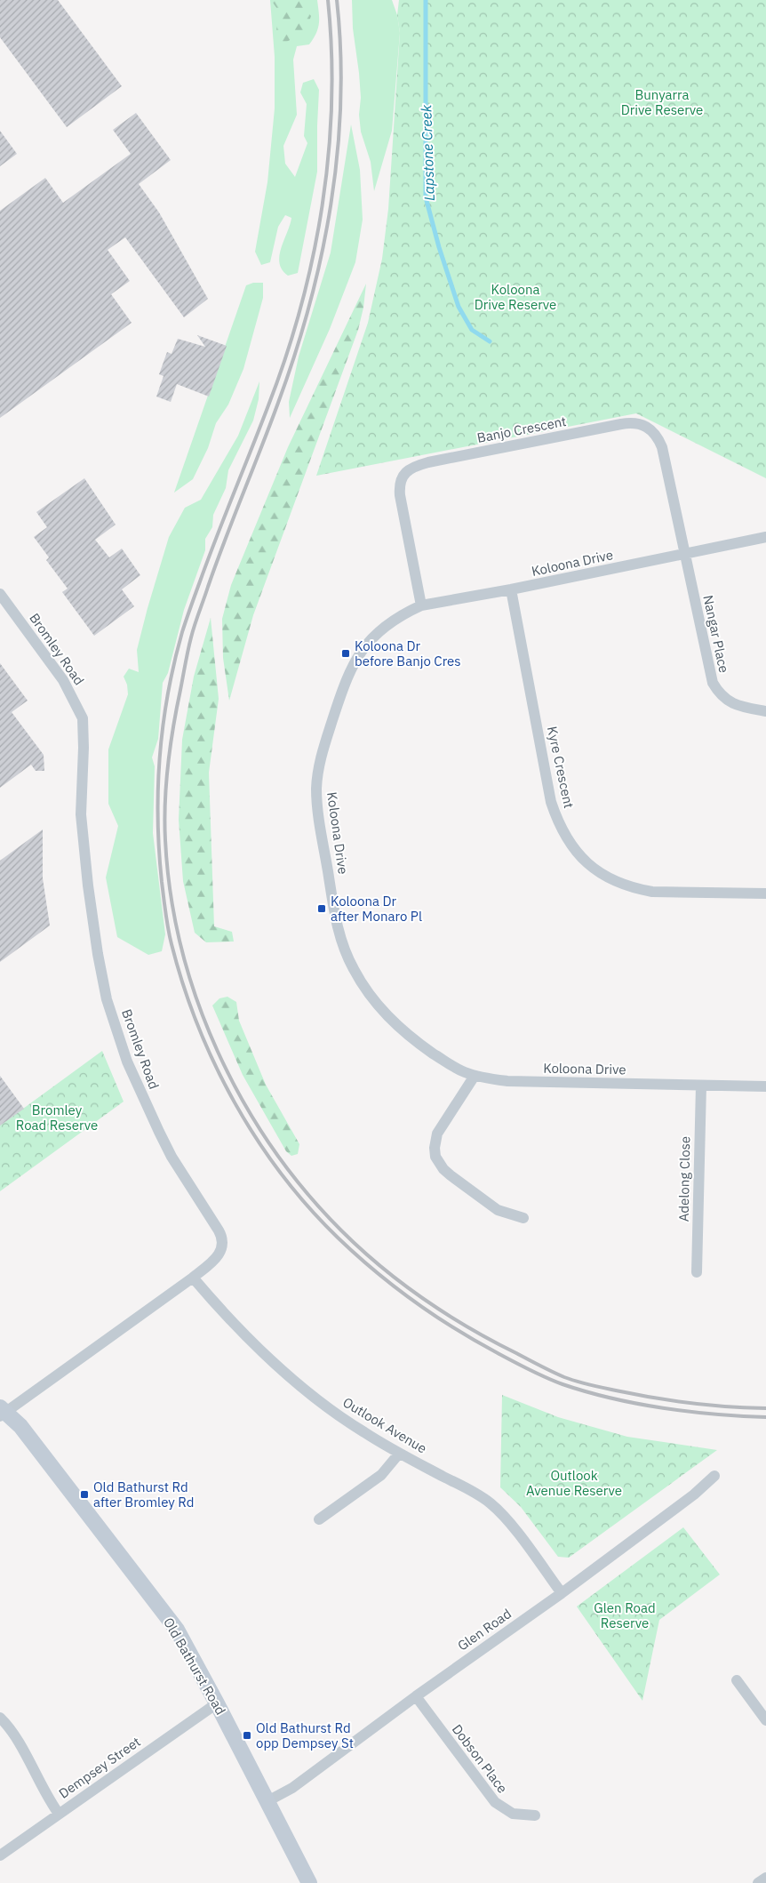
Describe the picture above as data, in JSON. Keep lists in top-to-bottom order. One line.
{"streets":{"main road":["Old Bathurst Road"],"street":["Banjo Crescent","Koloona Drive","Nangar Place","Bromley Road","Kyre Crescent","Adelong Close","Outlook Avenue","Glen Road","Dobson Place","Dempsey Street"]},"crossings":[["Banjo Crescent","Koloona Drive"],["Banjo Crescent","Nangar Place"],["Koloona Drive","Nangar Place"],["Koloona Drive","Kyre Crescent"],["Koloona Drive","Adelong Close"],["Bromley Road","Outlook Avenue"],["Bromley Road","Old Bathurst Road"],["Outlook Avenue","Glen Road"],["Glen Road","Old Bathurst Road"],["Glen Road","Dobson Place"],["Old Bathurst Road","Dempsey Street"]],"water":["Lapstone Creek"],"parks":["Bunyarra Drive Reserve","Koloona Drive Reserve","Bromley Road Reserve","Outlook Avenue Reserve","Glen Road Reserve"],"places":{"transit":["Koloona Dr before Banjo Cres","Koloona Dr after Monaro Pl","Old Bathurst Rd after Bromley Rd","Old Bathurst Rd opp Dempsey St"]}}
